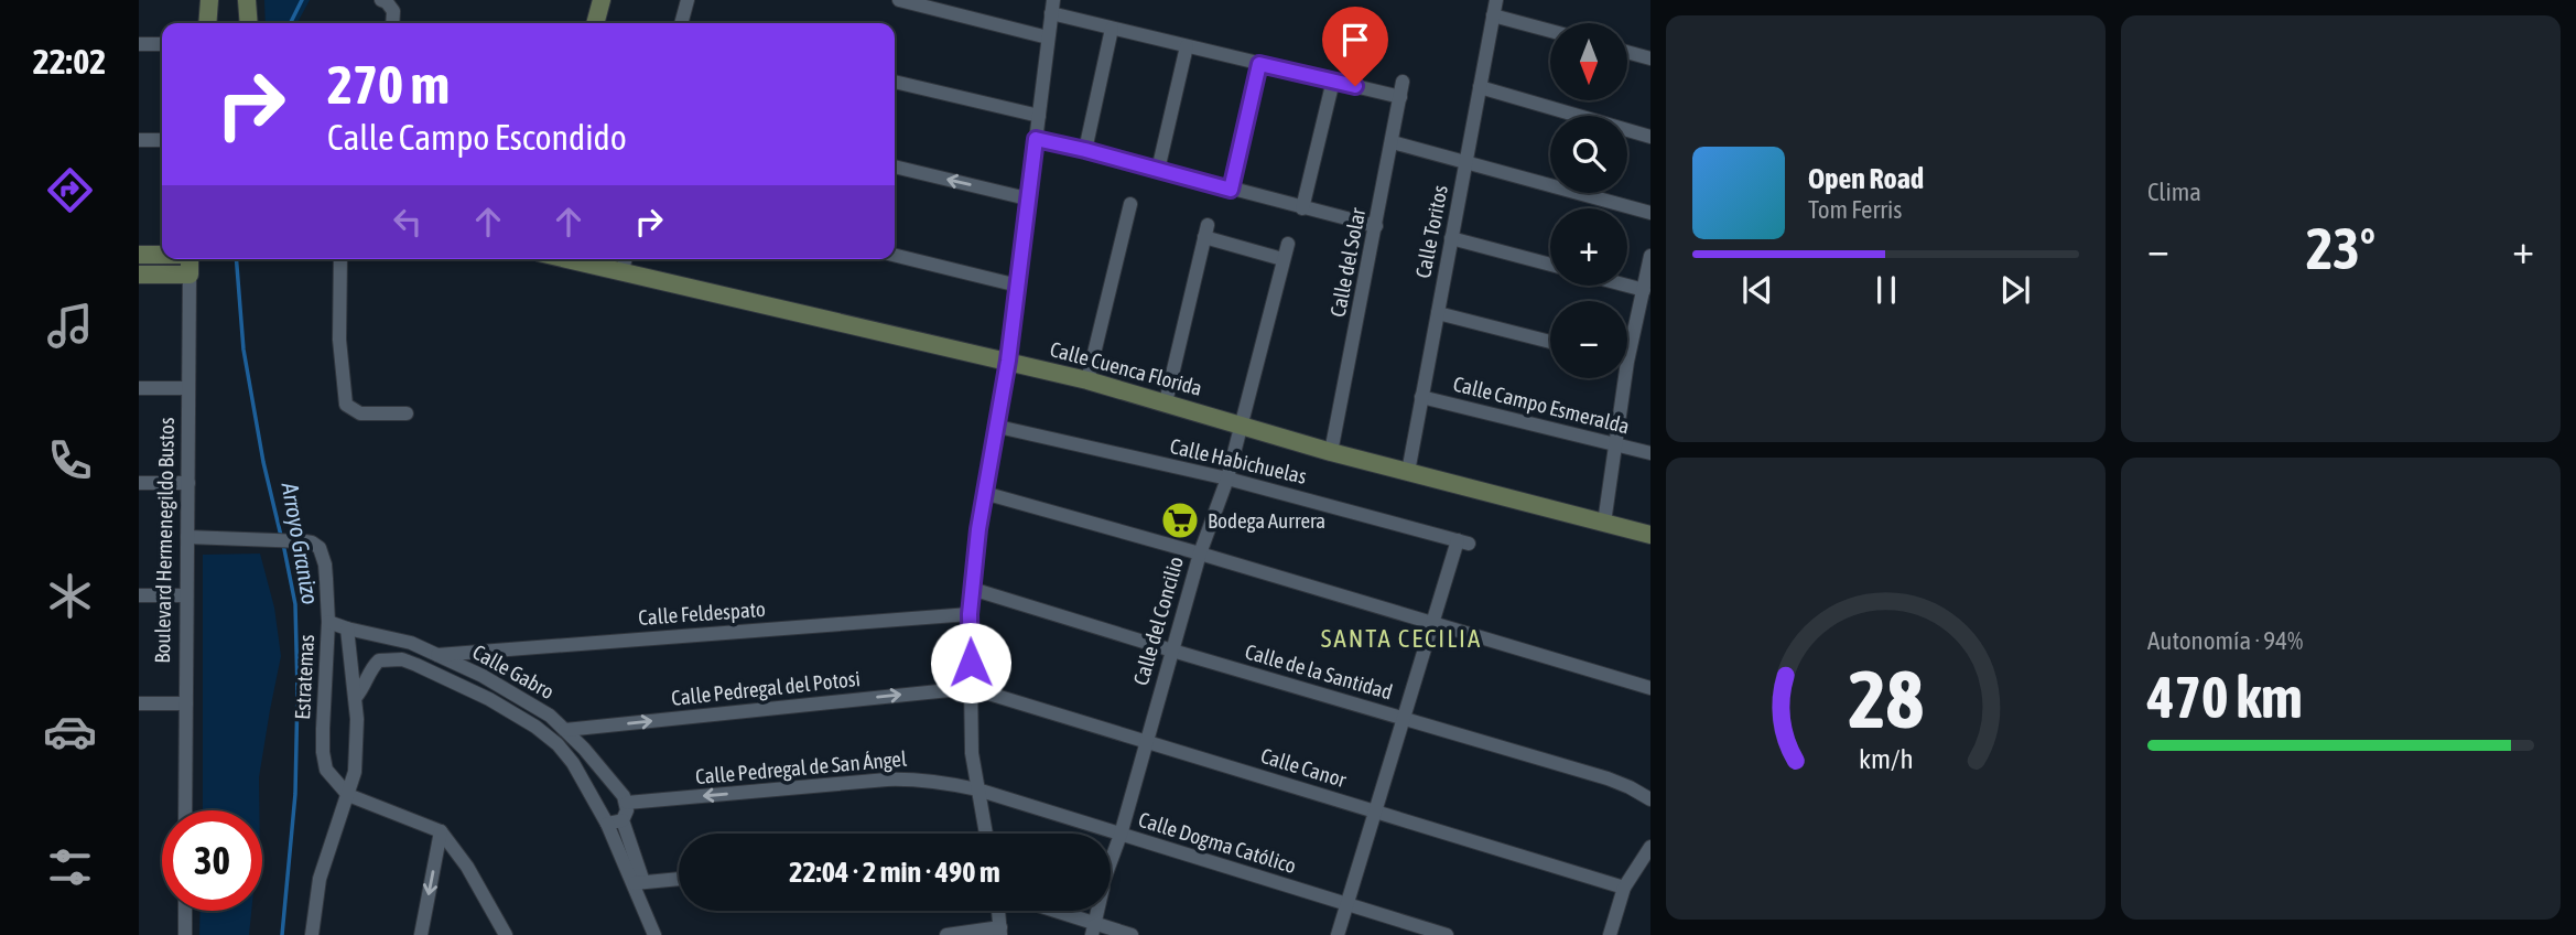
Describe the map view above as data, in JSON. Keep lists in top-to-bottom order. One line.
{"streets":{"street":["Calle Toritos","Calle del Solar","Calle Cuenca Florida","Calle Campo Esmeralda","Calle Habichuelas","Boulevard Hermenegildo Bustos","Calle Feldespato","Calle del Concilio","Calle Gabro","Calle de la Santidad","Estratemas","Calle Pedregal del Potosi","Calle Pedregal de San Ángel","Calle Canor","Calle Dogma Católico"]},"crossings":[["Calle Toritos","Calle Cuenca Florida"],["Calle Toritos","Calle Campo Esmeralda"],["Calle del Solar","Calle Cuenca Florida"],["Calle Cuenca Florida","Calle del Concilio"],["Calle Habichuelas","Calle del Concilio"],["Boulevard Hermenegildo Bustos","Estratemas"],["Calle Feldespato","Calle Gabro"],["Calle del Concilio","Calle de la Santidad"],["Calle del Concilio","Calle Canor"],["Calle del Concilio","Calle Dogma Católico"],["Calle Gabro","Estratemas"],["Calle Gabro","Calle Pedregal del Potosi"],["Calle Gabro","Calle Pedregal de San Ángel"],["Calle Pedregal del Potosi","Calle Canor"],["Calle Pedregal de San Ángel","Calle Dogma Católico"]],"one_way":["Calle Pedregal del Potosi","Calle Pedregal de San Ángel"],"districts":["SANTA CECILIA"],"water":["Arroyo Granizo"],"places":{"supermarket":["Bodega Aurrera"]},"north":"bottom","page":{"tabs":"22:02","tile":["Clima",["Autonomía · 94%","470 km"]],"map_buttons":["+","−"],"turn":["270 m","Calle Campo Escondido"],"song":["Open Road","Tom Ferris"],"heat":["−","23°","+"],"limit":"30","trip":"22:04 · 2 min · 490 m","gauge":["28","km/h"]}}
